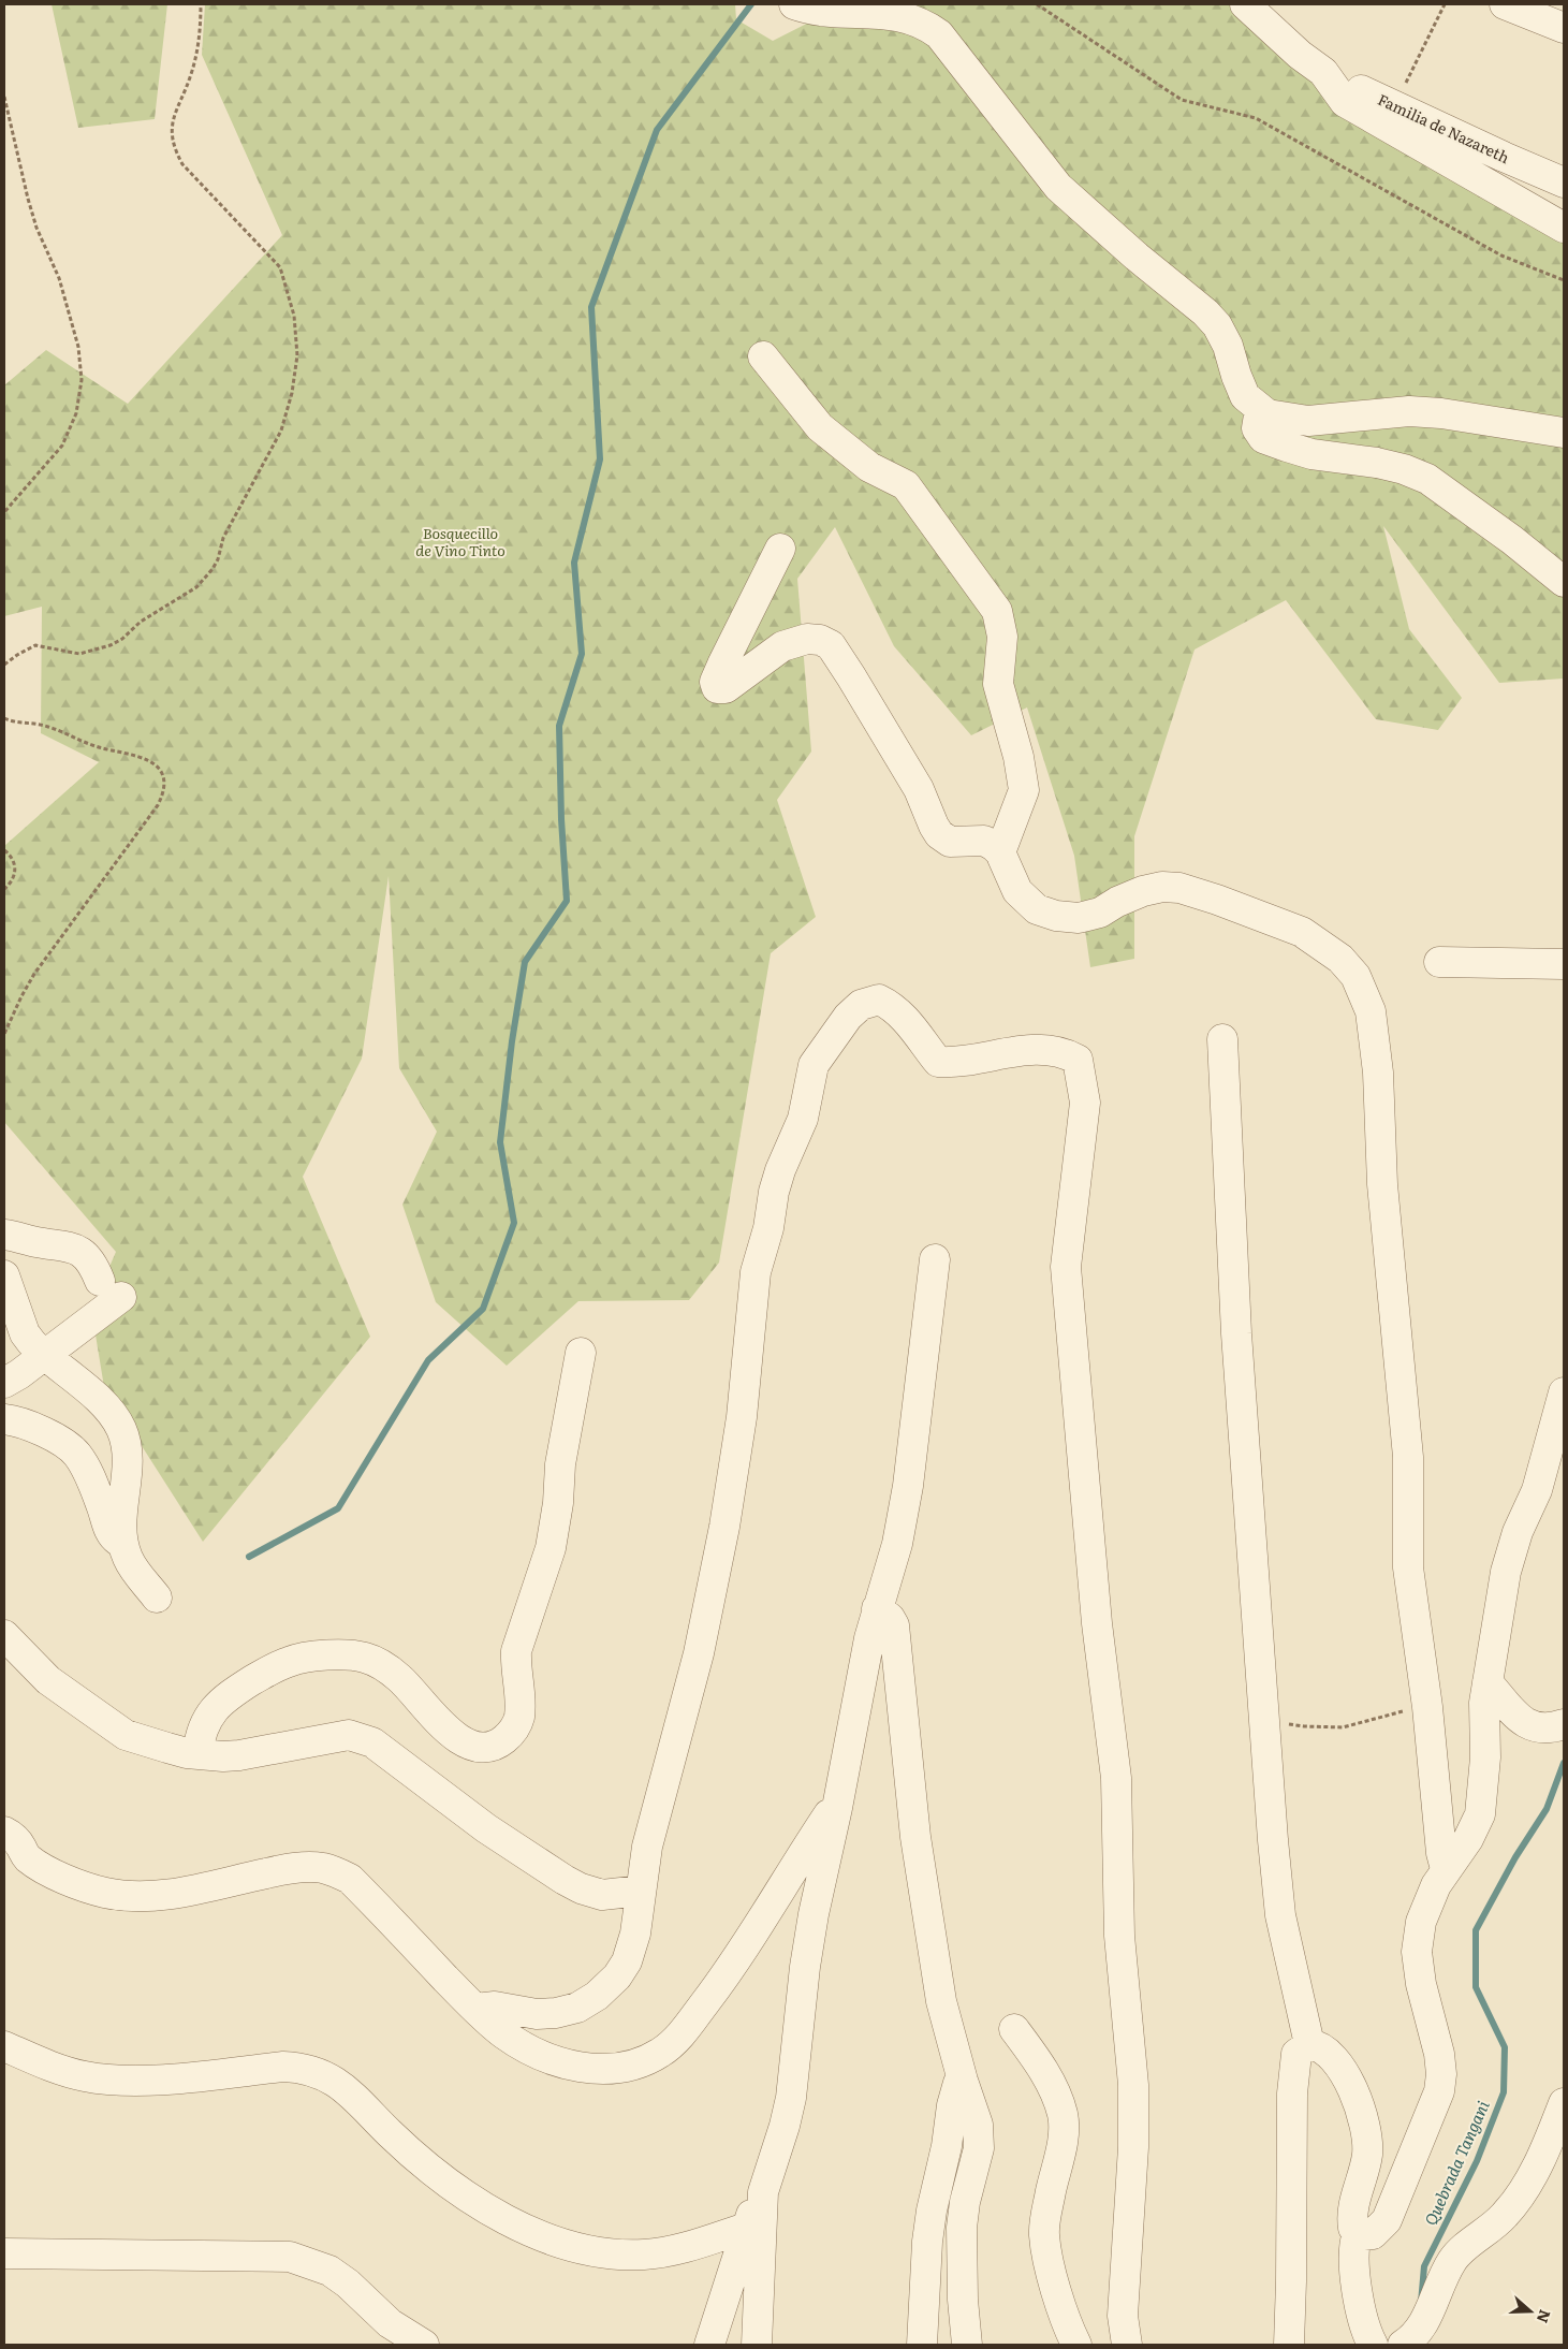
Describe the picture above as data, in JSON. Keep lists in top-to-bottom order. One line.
{"streets":{"street":["Familia de Nazareth"]},"water":["Quebrada Tangani"],"parks":["Bosquecillo de Vino Tinto"],"north":"right"}
